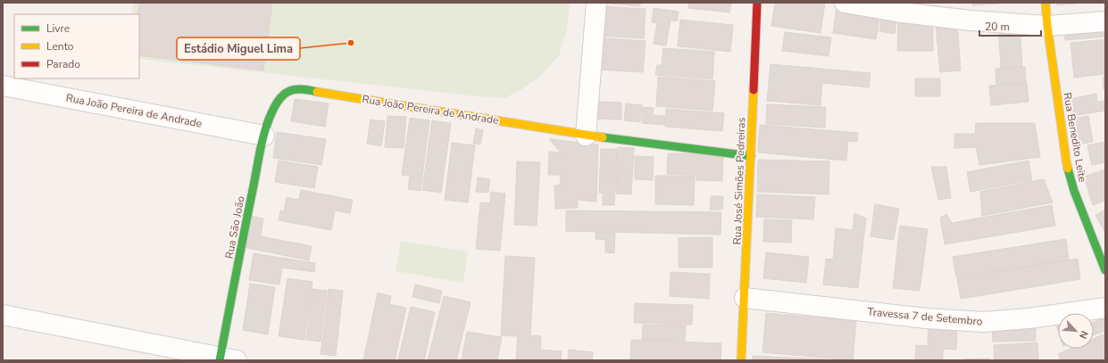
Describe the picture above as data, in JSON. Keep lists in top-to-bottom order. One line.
{"streets":{"street":["Rua João Pereira de Andrade","Rua Benedito Leite","Rua José Simões Pedreiras","Rua São João","Travessa 7 de Setembro"]},"crossings":[["Rua João Pereira de Andrade","Rua José Simões Pedreiras"],["Rua João Pereira de Andrade","Rua São João"],["Rua José Simões Pedreiras","Travessa 7 de Setembro"]],"places":["Estádio Miguel Lima"],"legend":["Livre","Lento","Parado"],"scale_bar":"20 m","north":"bottom right"}
